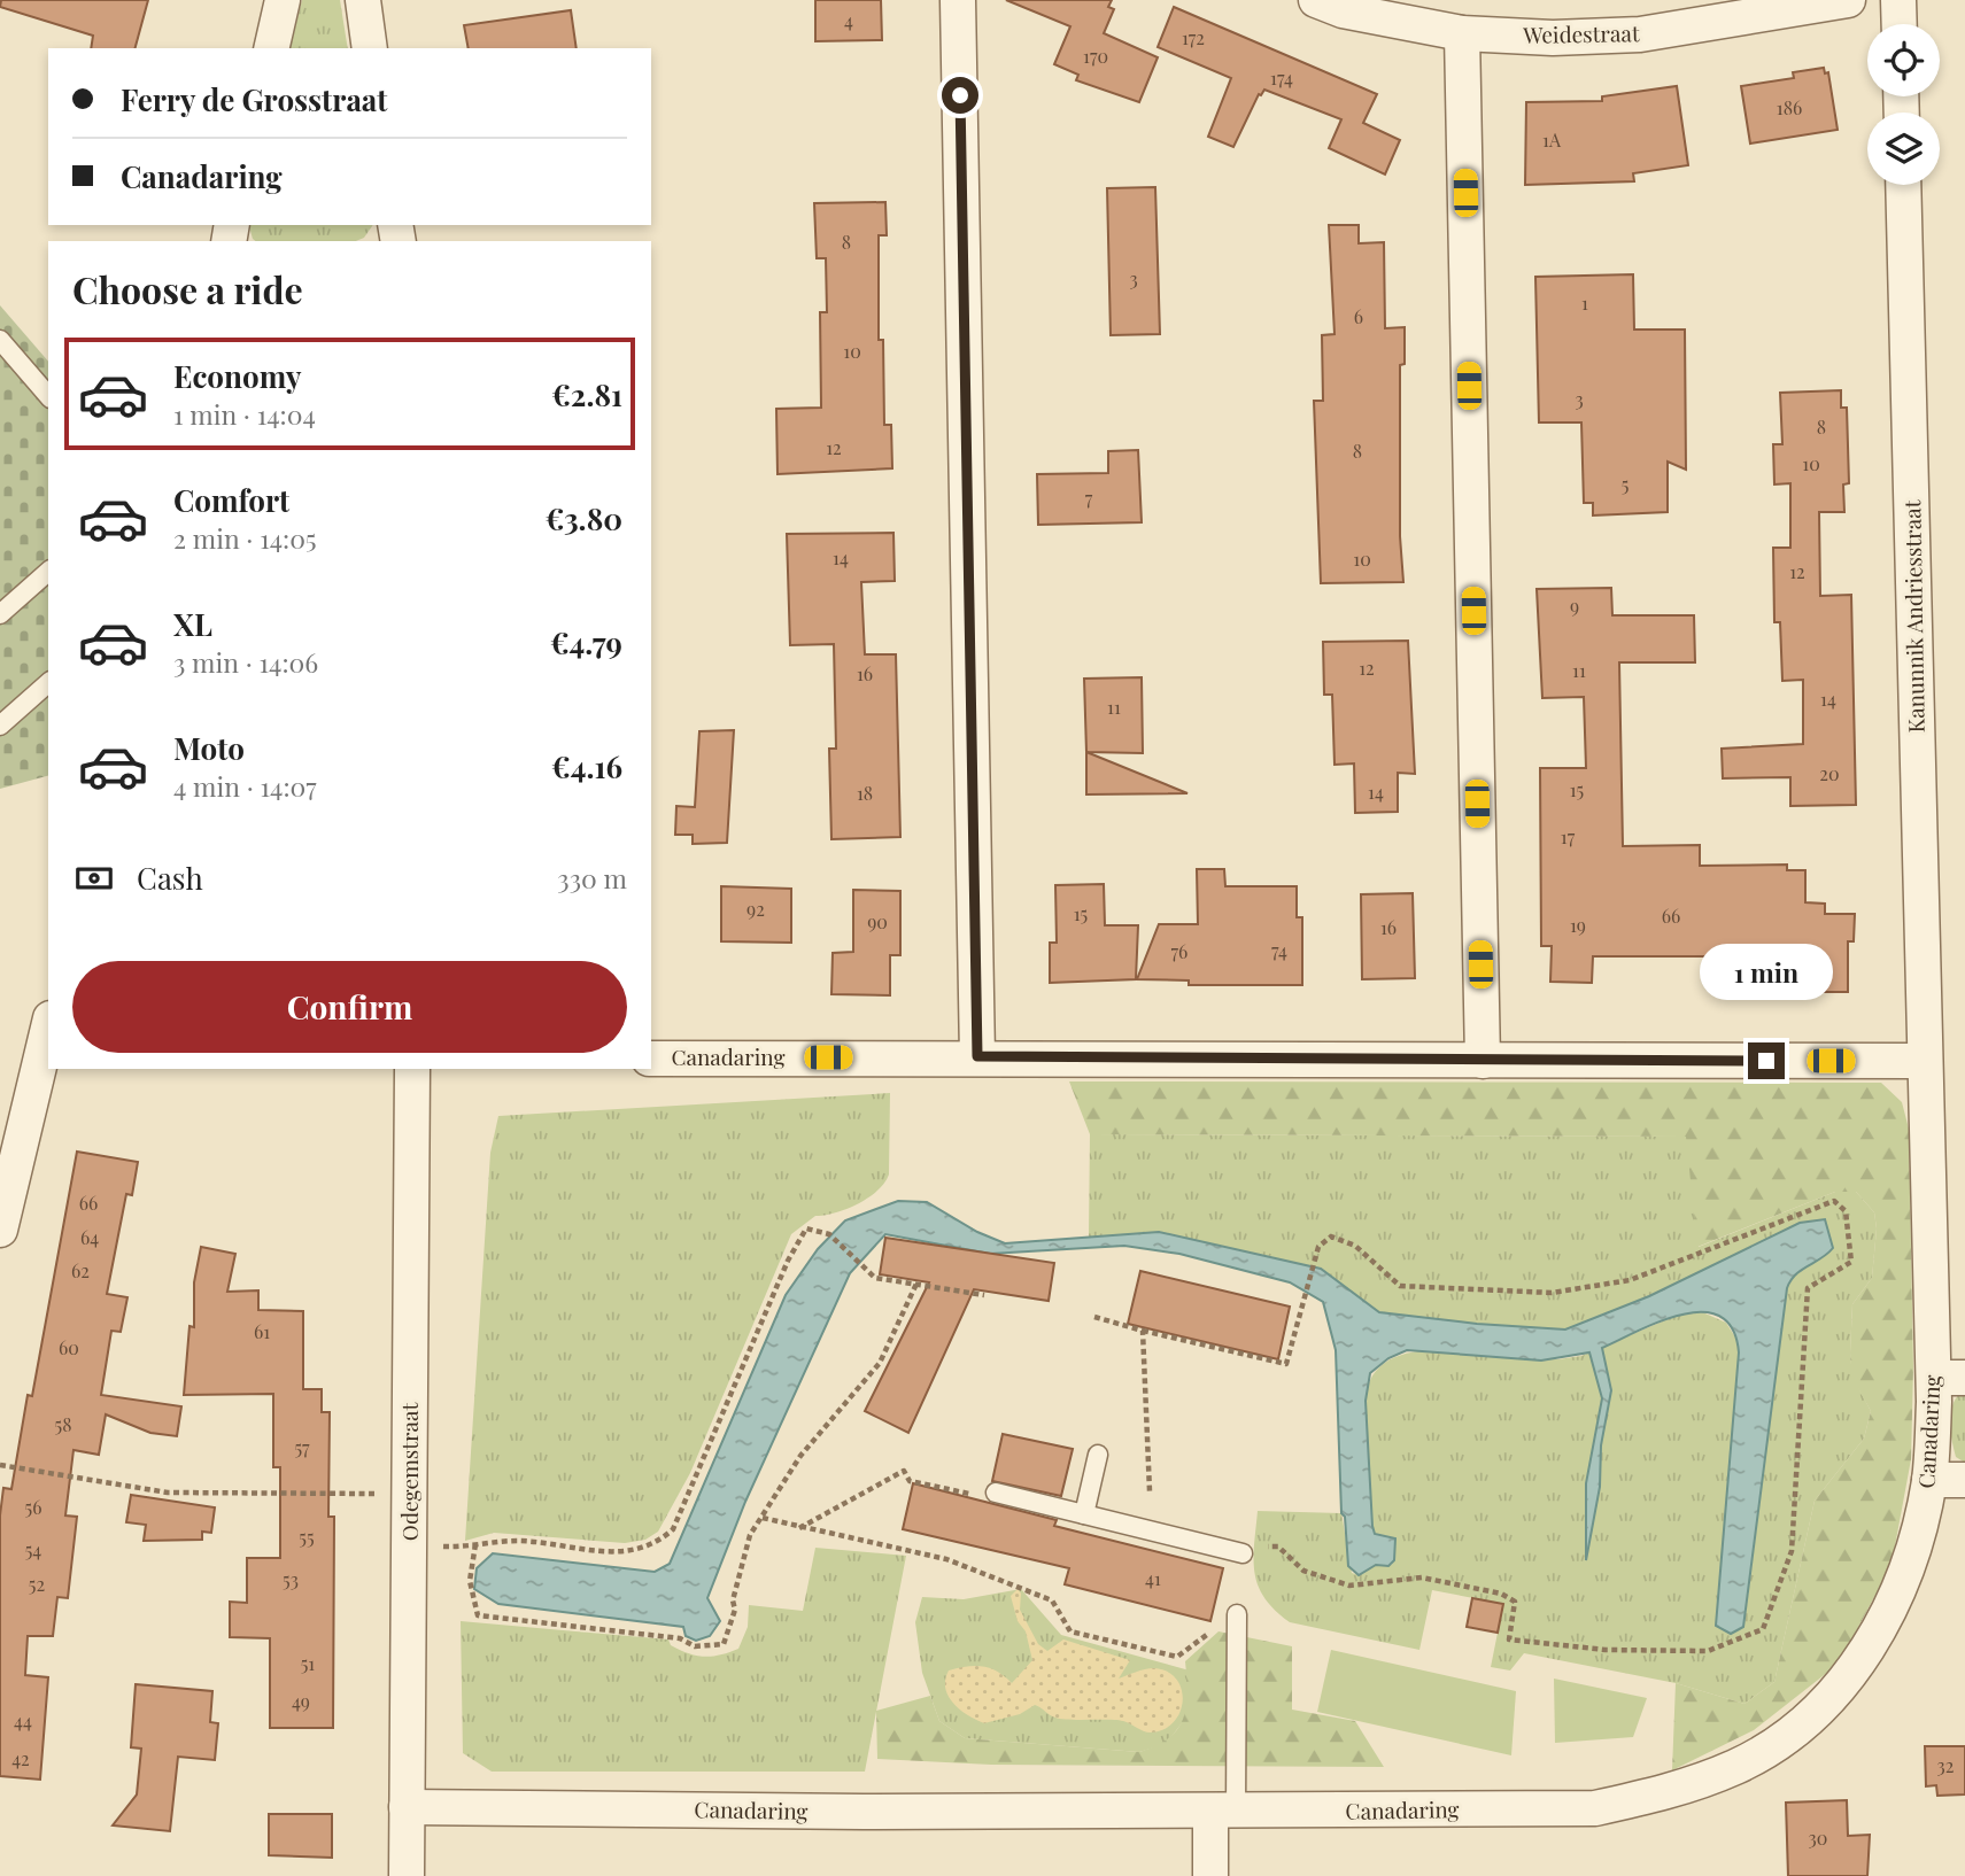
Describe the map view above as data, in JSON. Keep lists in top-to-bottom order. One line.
{"streets":{"street":["Weidestraat","Kanunnik Andriesstraat","Canadaring","Odegemstraat"]},"crossings":[["Kanunnik Andriesstraat","Canadaring"],["Canadaring","Odegemstraat"]],"house_numbers":["4","172","170","174","186","1A","8","3","1","6","10","3","8","12","8","10","5","7","14","10","12","9","12","11","16","14","11","20","15","14","18","17","92","15","66","90","19","16","74","76","66","64","62","61","60","58","57","56","55","54","41","53","52","51","49","44","42","32","30"],"page":{"banner":["Ferry de Grosstraat","Canadaring"],"heading":"Choose a ride","list":[{"name":"Economy","note":"1 min · 14:04","value":"€2.81"},{"name":"Comfort","note":"2 min · 14:05","value":"€3.80"},{"name":"XL","note":"3 min · 14:06","value":"€4.79"},{"name":"Moto","note":"4 min · 14:07","value":"€4.16"}],"pay":["Cash","330 m"],"bubble":"1 min","buttons":"Confirm"}}
